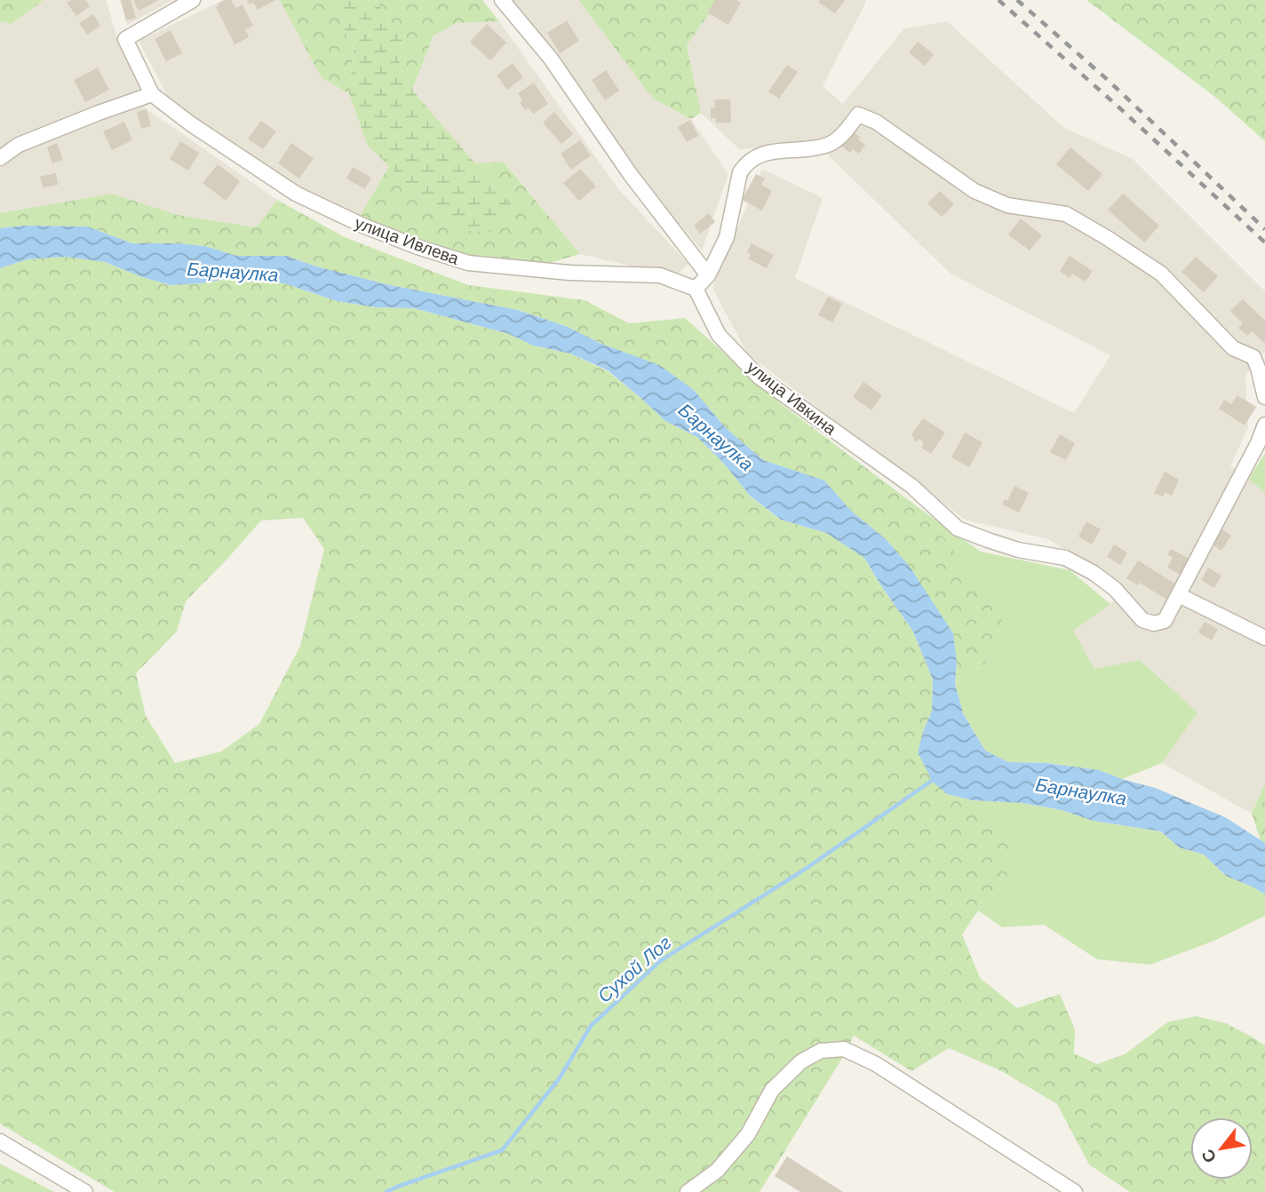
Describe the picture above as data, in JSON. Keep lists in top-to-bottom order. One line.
{"streets":{"street":["улица Ивлева","улица Ивкина"]},"crossings":[["улица Ивлева","улица Ивкина"]],"water":["Барнаулка","Сухой Лог"],"north":"bottom left"}
